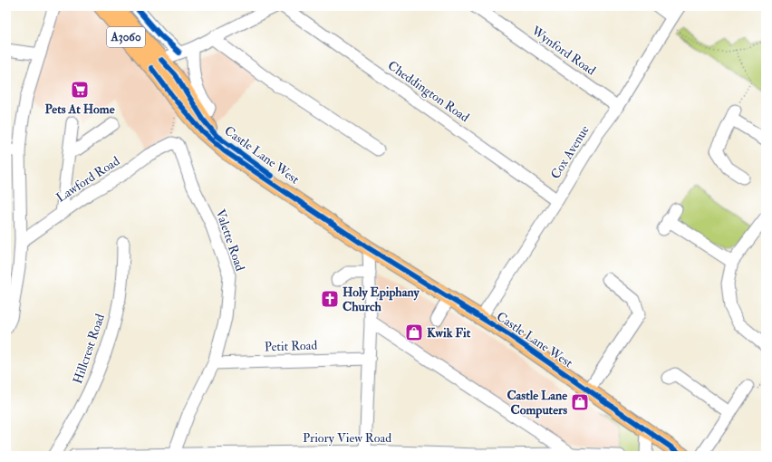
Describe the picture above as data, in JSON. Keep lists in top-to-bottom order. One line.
{"streets":{"main road":["A3060","Castle Lane West"],"street":["Wynford Road","Cheddington Road","Cox Avenue","Lawford Road","Valette Road","Petit Road","Hillcrest Road","Priory View Road"]},"crossings":[["Wynford Road","Cox Avenue"],["Cheddington Road","Cox Avenue"],["Cox Avenue","Castle Lane West"],["Lawford Road","Valette Road"],["Valette Road","Petit Road"],["Valette Road","Priory View Road"]],"places":{"supermarket":["Pets At Home"],"church":["Holy Epiphany Church"],"shop":["Kwik Fit","Castle Lane Computers"]}}
